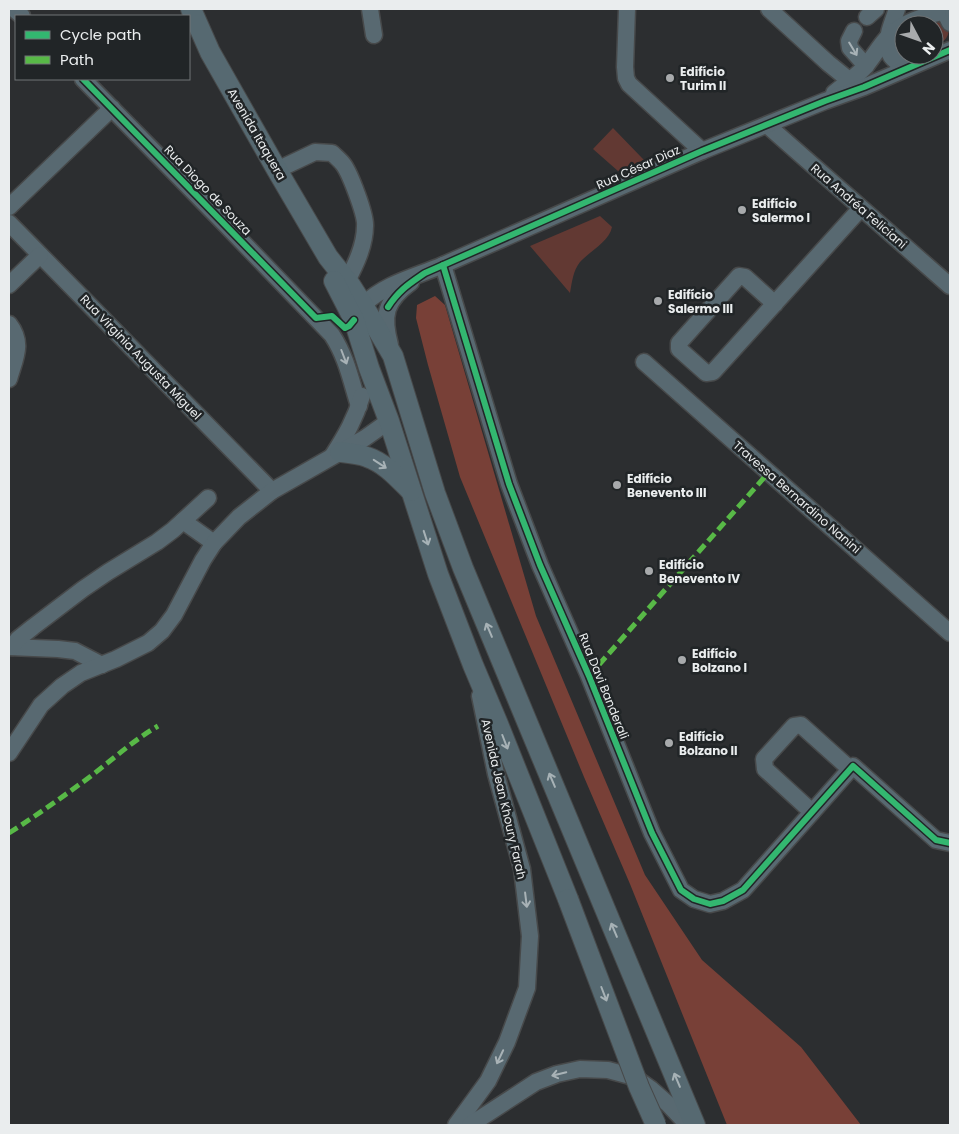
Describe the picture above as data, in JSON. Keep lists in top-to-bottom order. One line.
{"streets":{"main road":["Avenida Itaquera"],"street":["Rua César Diaz","Rua Diogo de Souza","Rua Andréa Feliciani","Rua Virginia Augusta Miguel","Travessa Bernardino Nanini","Rua Davi Banderali","Avenida Jean Khoury Farah"]},"crossings":[["Avenida Itaquera","Rua César Diaz"],["Avenida Itaquera","Avenida Jean Khoury Farah"],["Rua César Diaz","Rua Andréa Feliciani"],["Rua César Diaz","Rua Davi Banderali"]],"one_way":["Rua Diogo de Souza","Avenida Jean Khoury Farah"],"places":["Edifício Turim II","Edifício Salermo I","Edifício Salermo III","Edifício Benevento III","Edifício Benevento IV","Edifício Bolzano I","Edifício Bolzano II"],"legend":["Cycle path","Path"],"north":"bottom right"}
